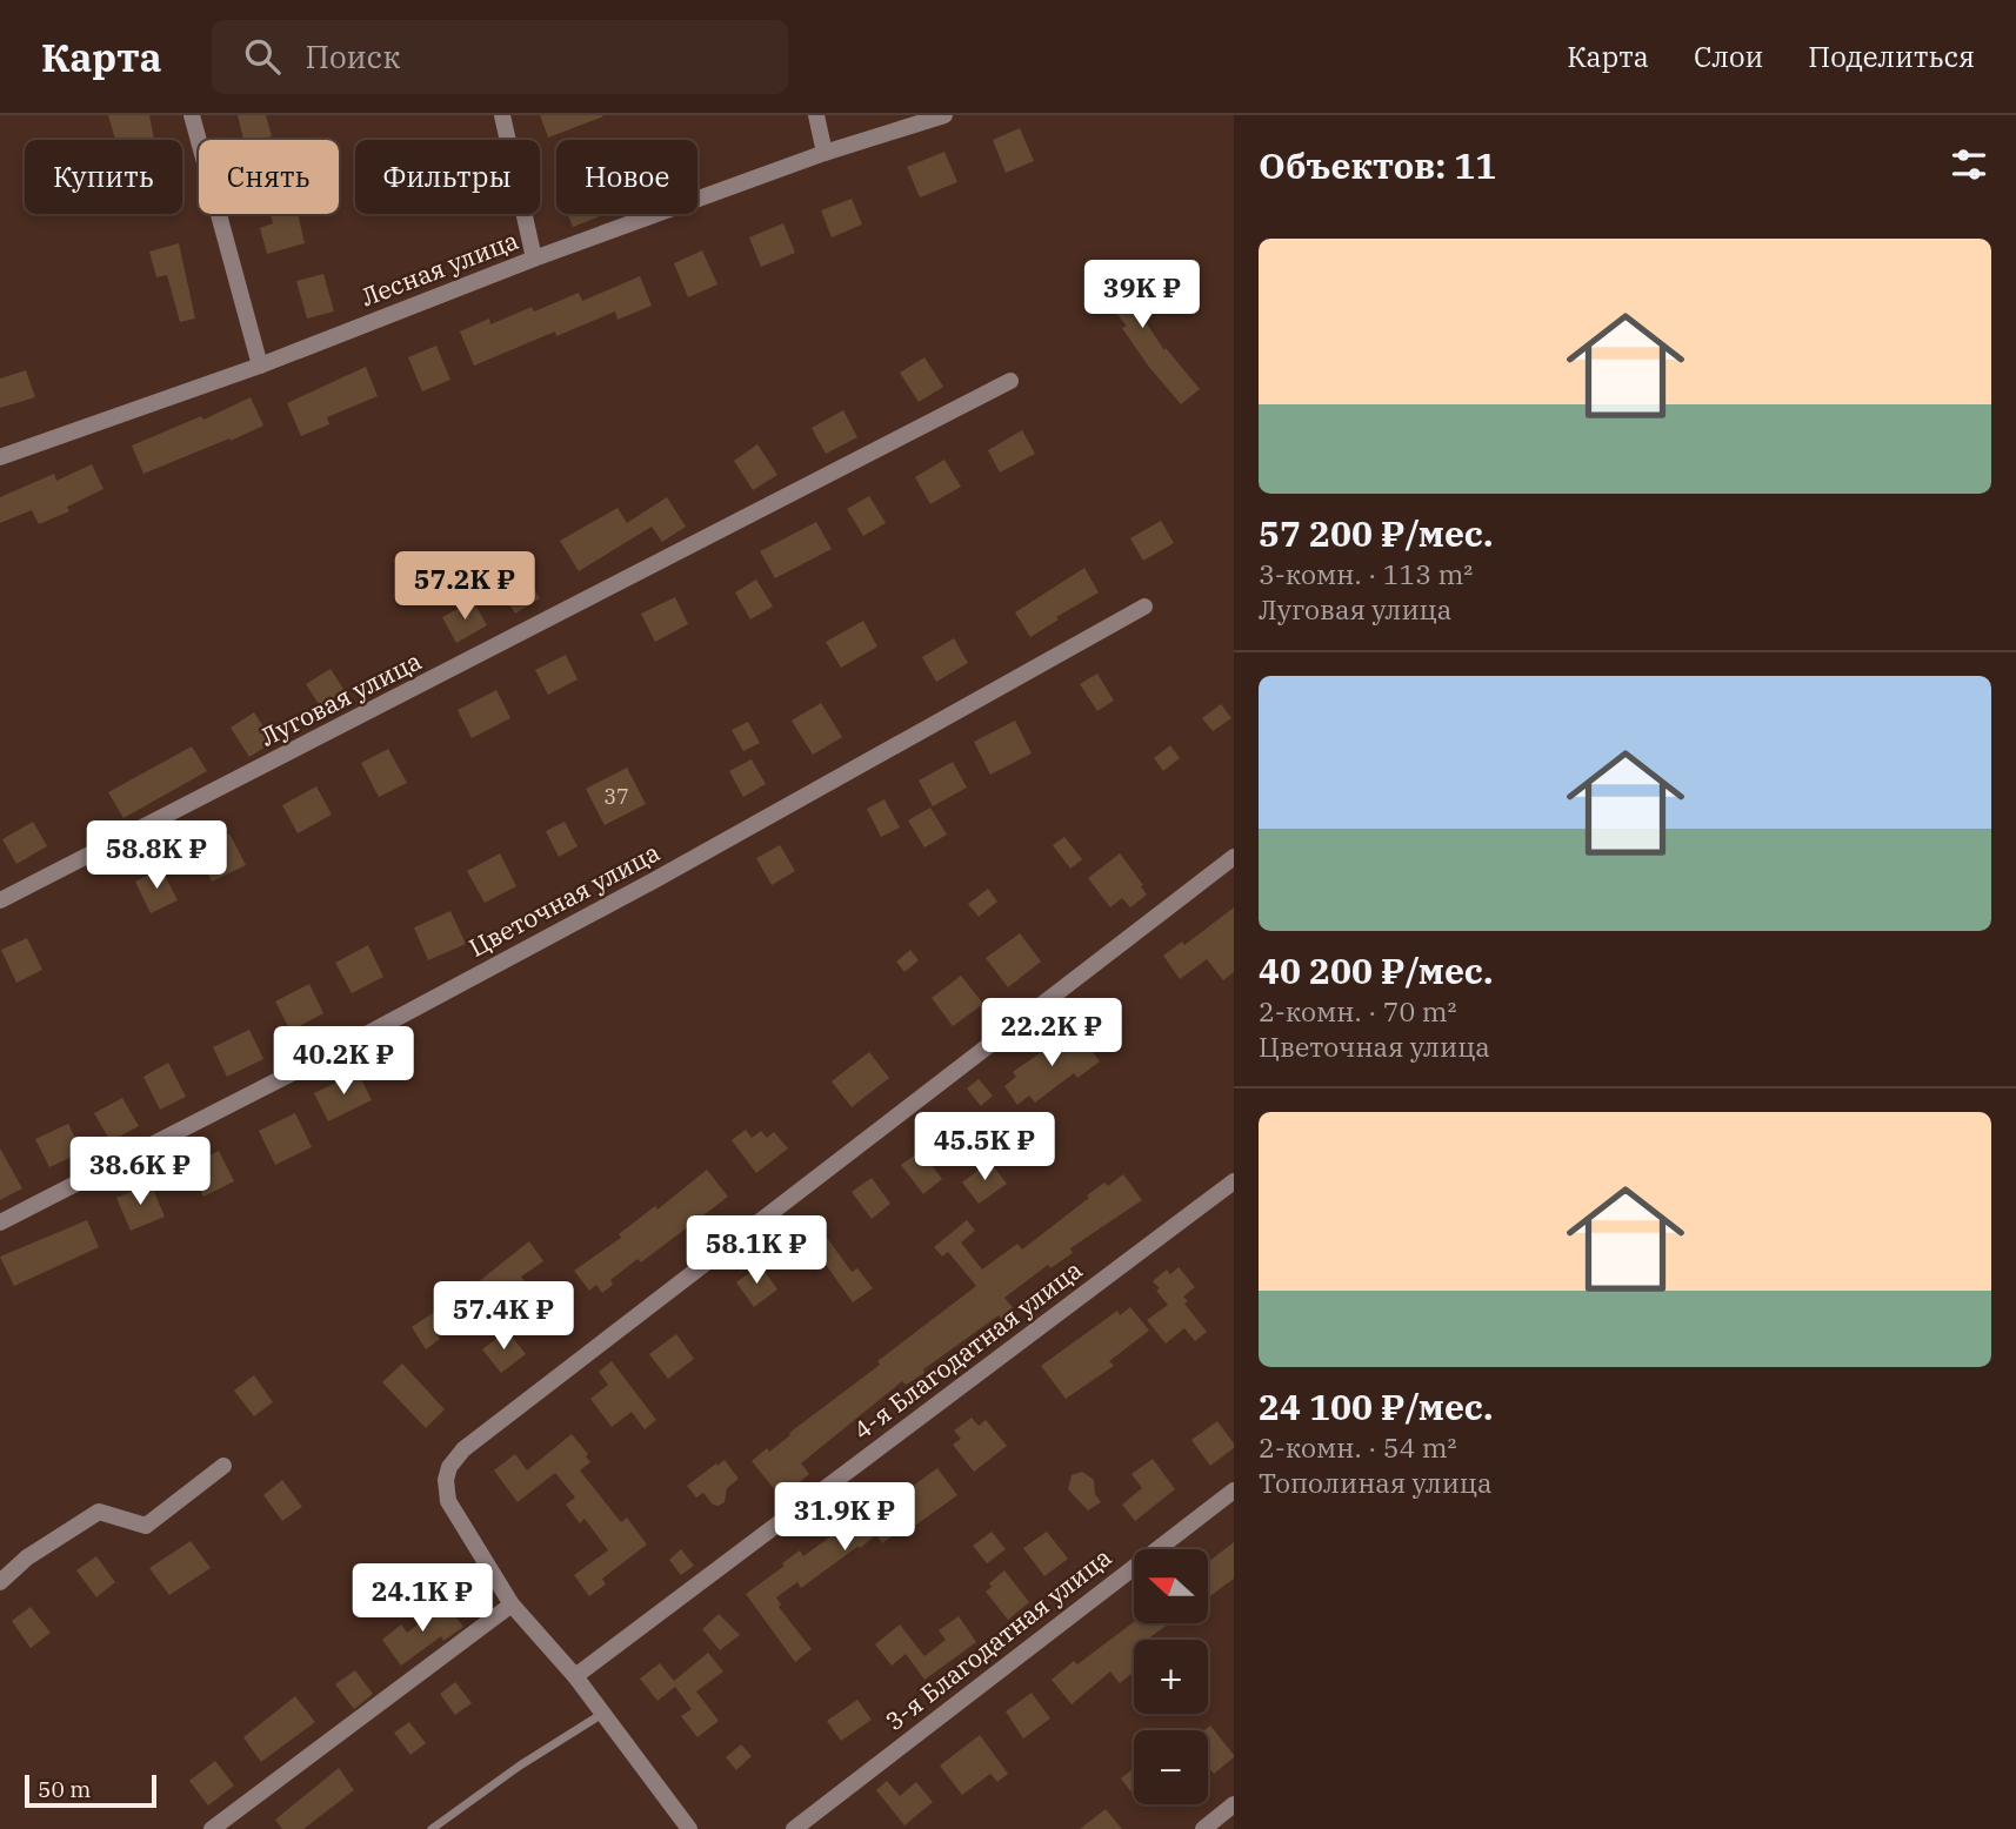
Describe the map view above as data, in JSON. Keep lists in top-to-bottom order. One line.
{"streets":{"street":["Лесная улица","Луговая улица","Цветочная улица","4-я Благодатная улица","3-я Благодатная улица"]},"house_numbers":["37"],"scale_bar":"50 m","north":"left","page":{"header":"Карта","search":"Поиск","nav":["Карта","Слои","Поделиться"],"heading":"Объектов: 11","chip":["Купить","Снять","Фильтры","Новое"],"list":[{"name":"57 200 ₽/мес.","note":"3-комн. · 113 m² · Луговая улица"},{"name":"40 200 ₽/мес.","note":"2-комн. · 70 m² · Цветочная улица"},{"name":"24 100 ₽/мес.","note":"2-комн. · 54 m² · Тополиная улица"}],"price":["39K ₽","57.2K ₽","58.8K ₽","22.2K ₽","40.2K ₽","45.5K ₽","38.6K ₽","58.1K ₽","57.4K ₽","31.9K ₽","24.1K ₽"],"map_buttons":["+","−"],"scale":"50 m"}}
